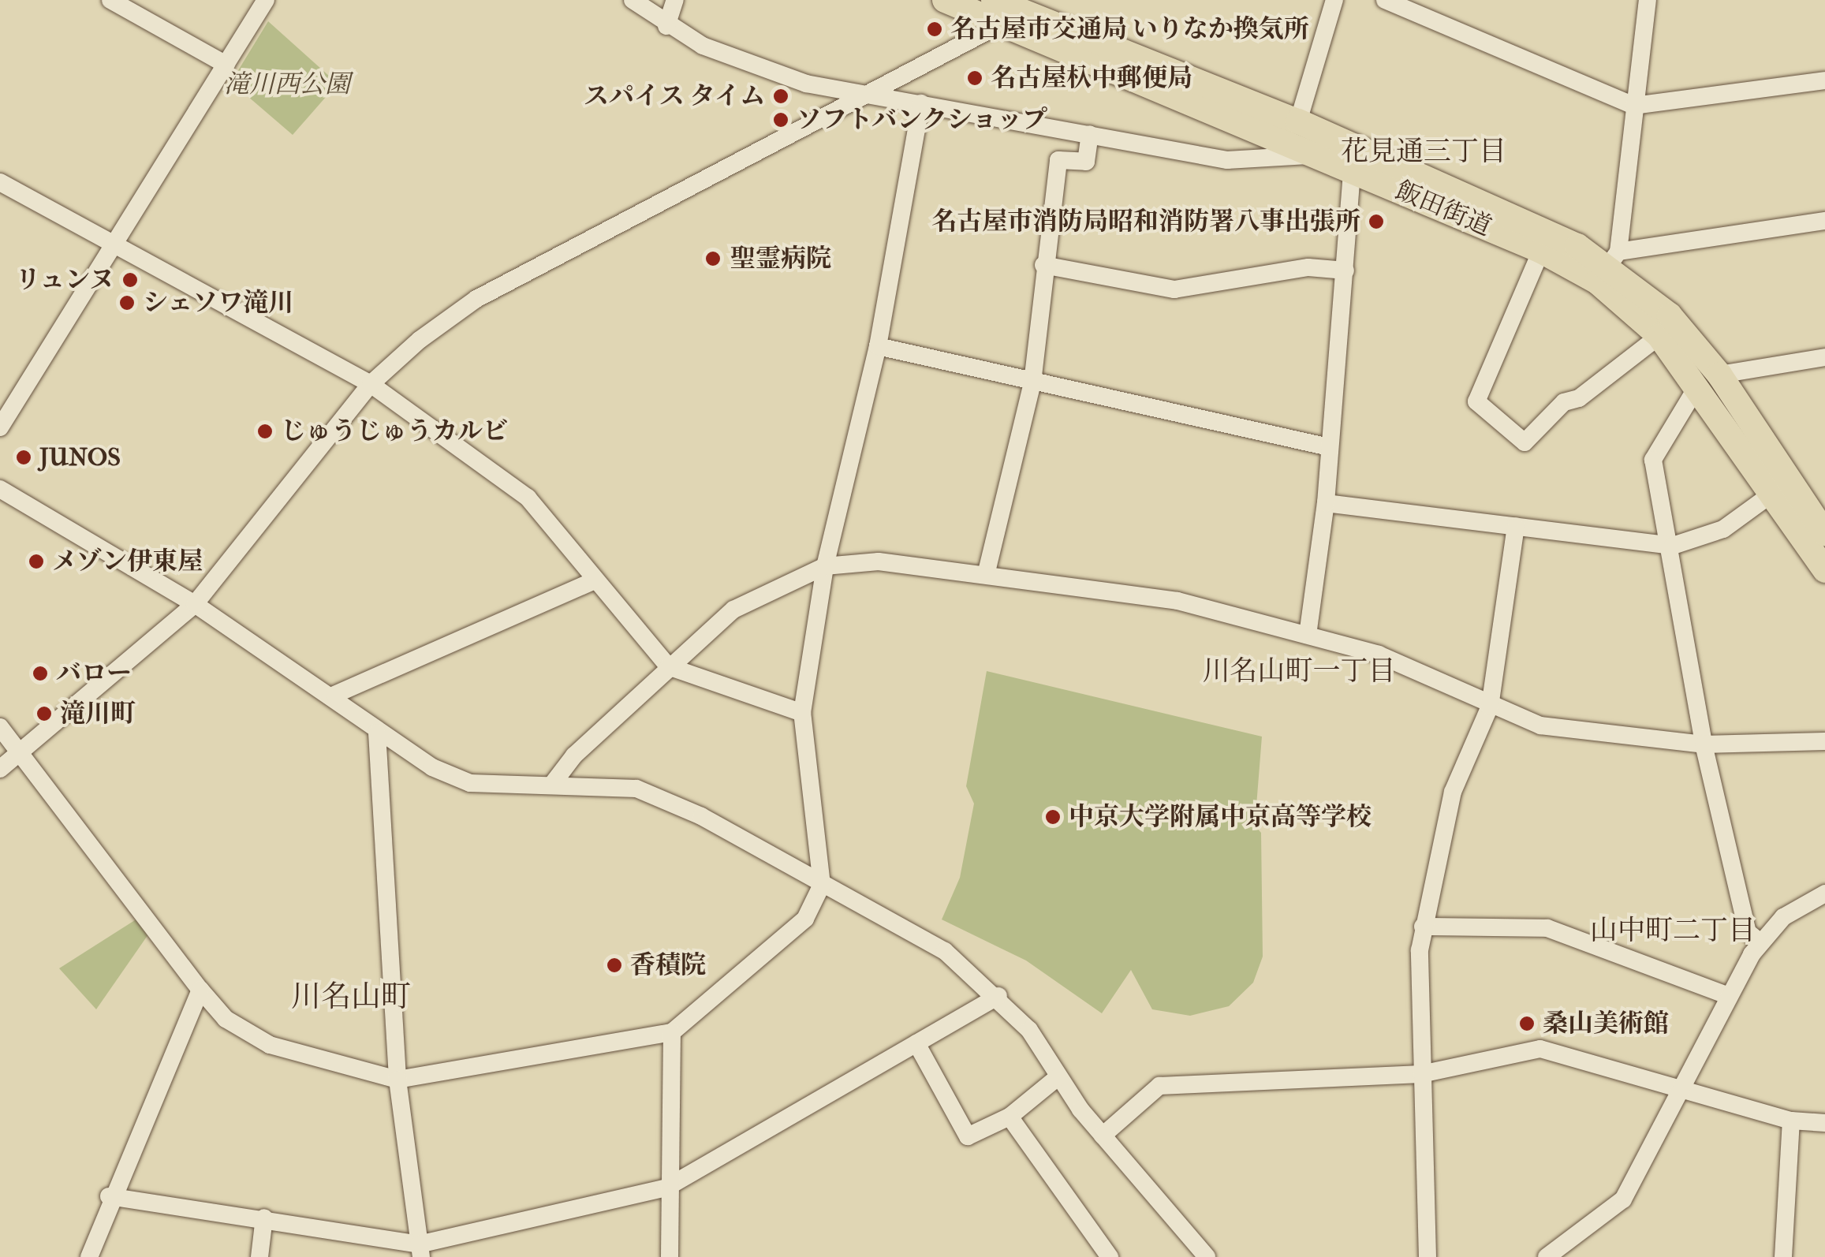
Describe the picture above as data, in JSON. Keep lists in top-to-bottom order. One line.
{"streets":{"highway":["飯田街道"]},"districts":["花見通三丁目","川名山町一丁目","山中町二丁目","川名山町"],"parks":["滝川西公園"],"places":["名古屋市交通局 いりなか換気所","名古屋杁中郵便局","スパイス タイム","ソフトバンクショップ","名古屋市消防局昭和消防署八事出張所","聖霊病院","リュンヌ","シェソワ滝川","じゅうじゅうカルビ","JUNOS","メゾン伊東屋","バロー","滝川町","中京大学附属中京高等学校","香積院","桑山美術館"]}
